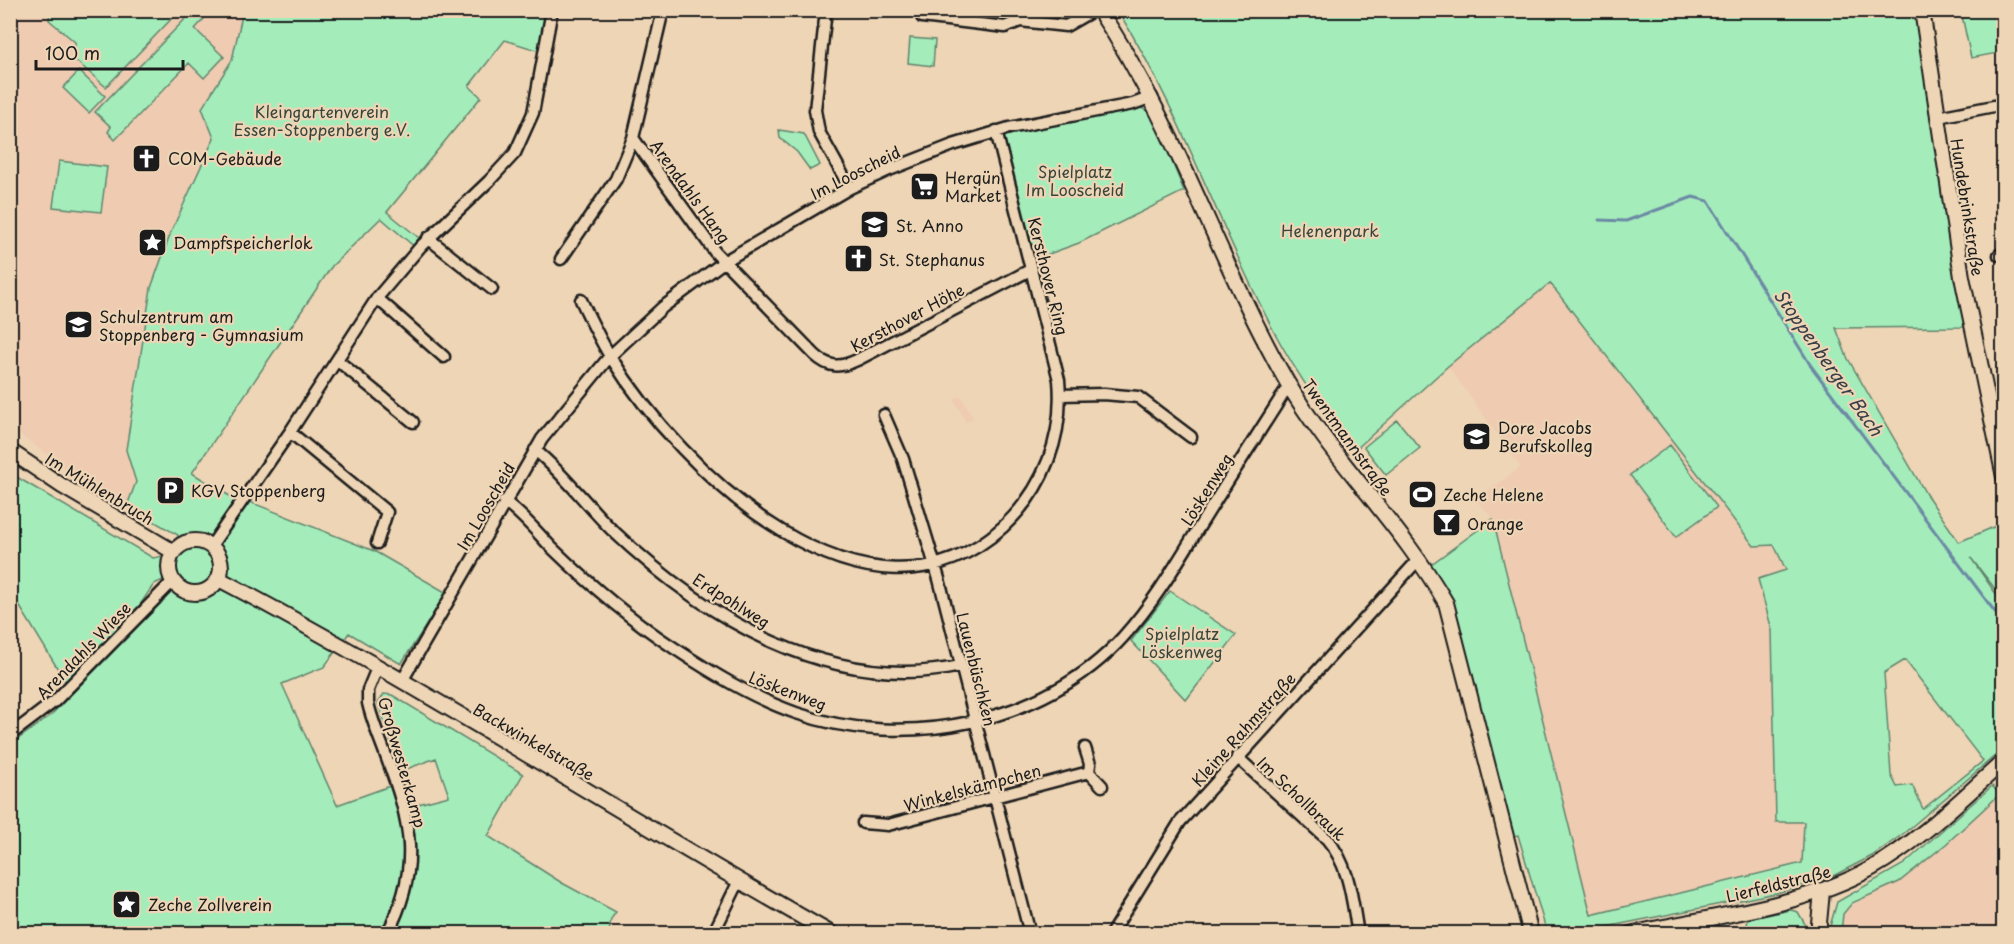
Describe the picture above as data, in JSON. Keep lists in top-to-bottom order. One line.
{"streets":{"street":["Im Looscheid","Arendahls Hang","Hundebrinkstraße","Kersthover Ring","Kersthover Höhe","Twentmannstraße","Im Mühlenbruch","Löskenweg","Erdpohlweg","Arendahls Wiese","Lauenbüschken","Kleine Rahmstraße","Backwinkelstraße","Großwesterkamp","Winkelskämpchen","Im Schollbrauk","Lierfeldstraße"]},"crossings":[["Im Looscheid","Arendahls Hang"],["Im Looscheid","Kersthover Ring"],["Im Looscheid","Kersthover Höhe"],["Im Looscheid","Twentmannstraße"],["Im Looscheid","Löskenweg"],["Im Looscheid","Erdpohlweg"],["Im Looscheid","Backwinkelstraße"],["Arendahls Hang","Kersthover Höhe"],["Kersthover Ring","Kersthover Höhe"],["Kersthover Ring","Lauenbüschken"],["Twentmannstraße","Löskenweg"],["Twentmannstraße","Kleine Rahmstraße"],["Im Mühlenbruch","Arendahls Wiese"],["Im Mühlenbruch","Backwinkelstraße"],["Löskenweg","Lauenbüschken"],["Erdpohlweg","Lauenbüschken"],["Arendahls Wiese","Backwinkelstraße"],["Lauenbüschken","Winkelskämpchen"],["Kleine Rahmstraße","Im Schollbrauk"],["Backwinkelstraße","Großwesterkamp"]],"water":["Stoppenberger Bach"],"parks":["Kleingartenverein Essen-Stoppenberg e.V.","Spielplatz Im Looscheid","Helenenpark","Spielplatz Löskenweg"],"places":{"church":["COM-Gebäude","St. Stephanus"],"supermarket":["Hergün Market"],"school or university":["St. Anno","Schulzentrum am Stoppenberg - Gymnasium","Dore Jacobs Berufskolleg"],"place":["Dampfspeicherlok","Zeche Zollverein"],"parking":["KGV Stoppenberg"],"sports":["Zeche Helene"],"bar":["Orange"]},"scale_bar":"100 m"}
